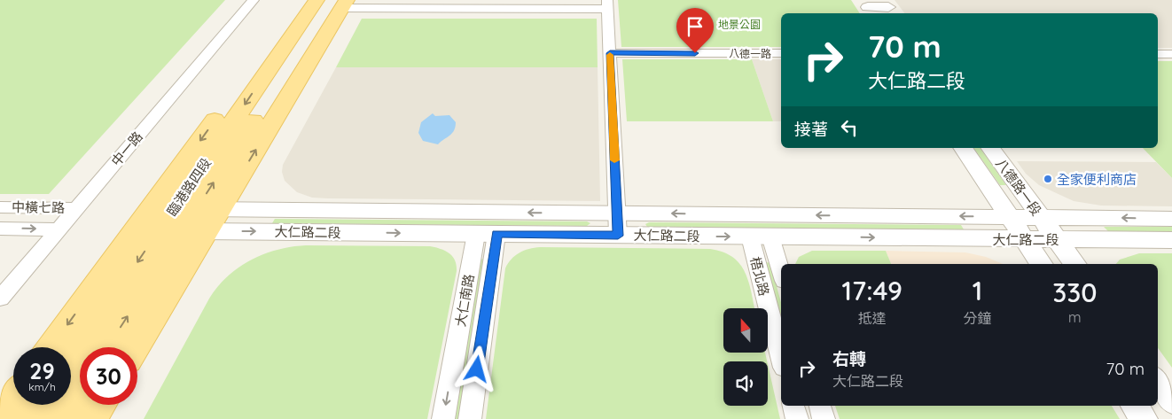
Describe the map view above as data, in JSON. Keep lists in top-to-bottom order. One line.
{"streets":{"main road":["臨港路四段"],"street":["八德一路","中一路","八德路一段","中橫七路","大仁路二段","梧北路","大仁南路"]},"crossings":[["中一路","中橫七路"],["臨港路四段","大仁路二段"],["八德路一段","大仁路二段"],["大仁路二段","梧北路"],["大仁路二段","大仁南路"]],"parks":["地景公園"],"places":["全家便利商店"],"north":"top","page":{"turn":["70 m","大仁路二段"],"then":"接著","eta":["17:49","抵達","1","分鐘","330","m"],"list":[{"name":"右轉","note":"大仁路二段","value":"70 m"}],"speed":"29 km/h","limit":"30"}}
